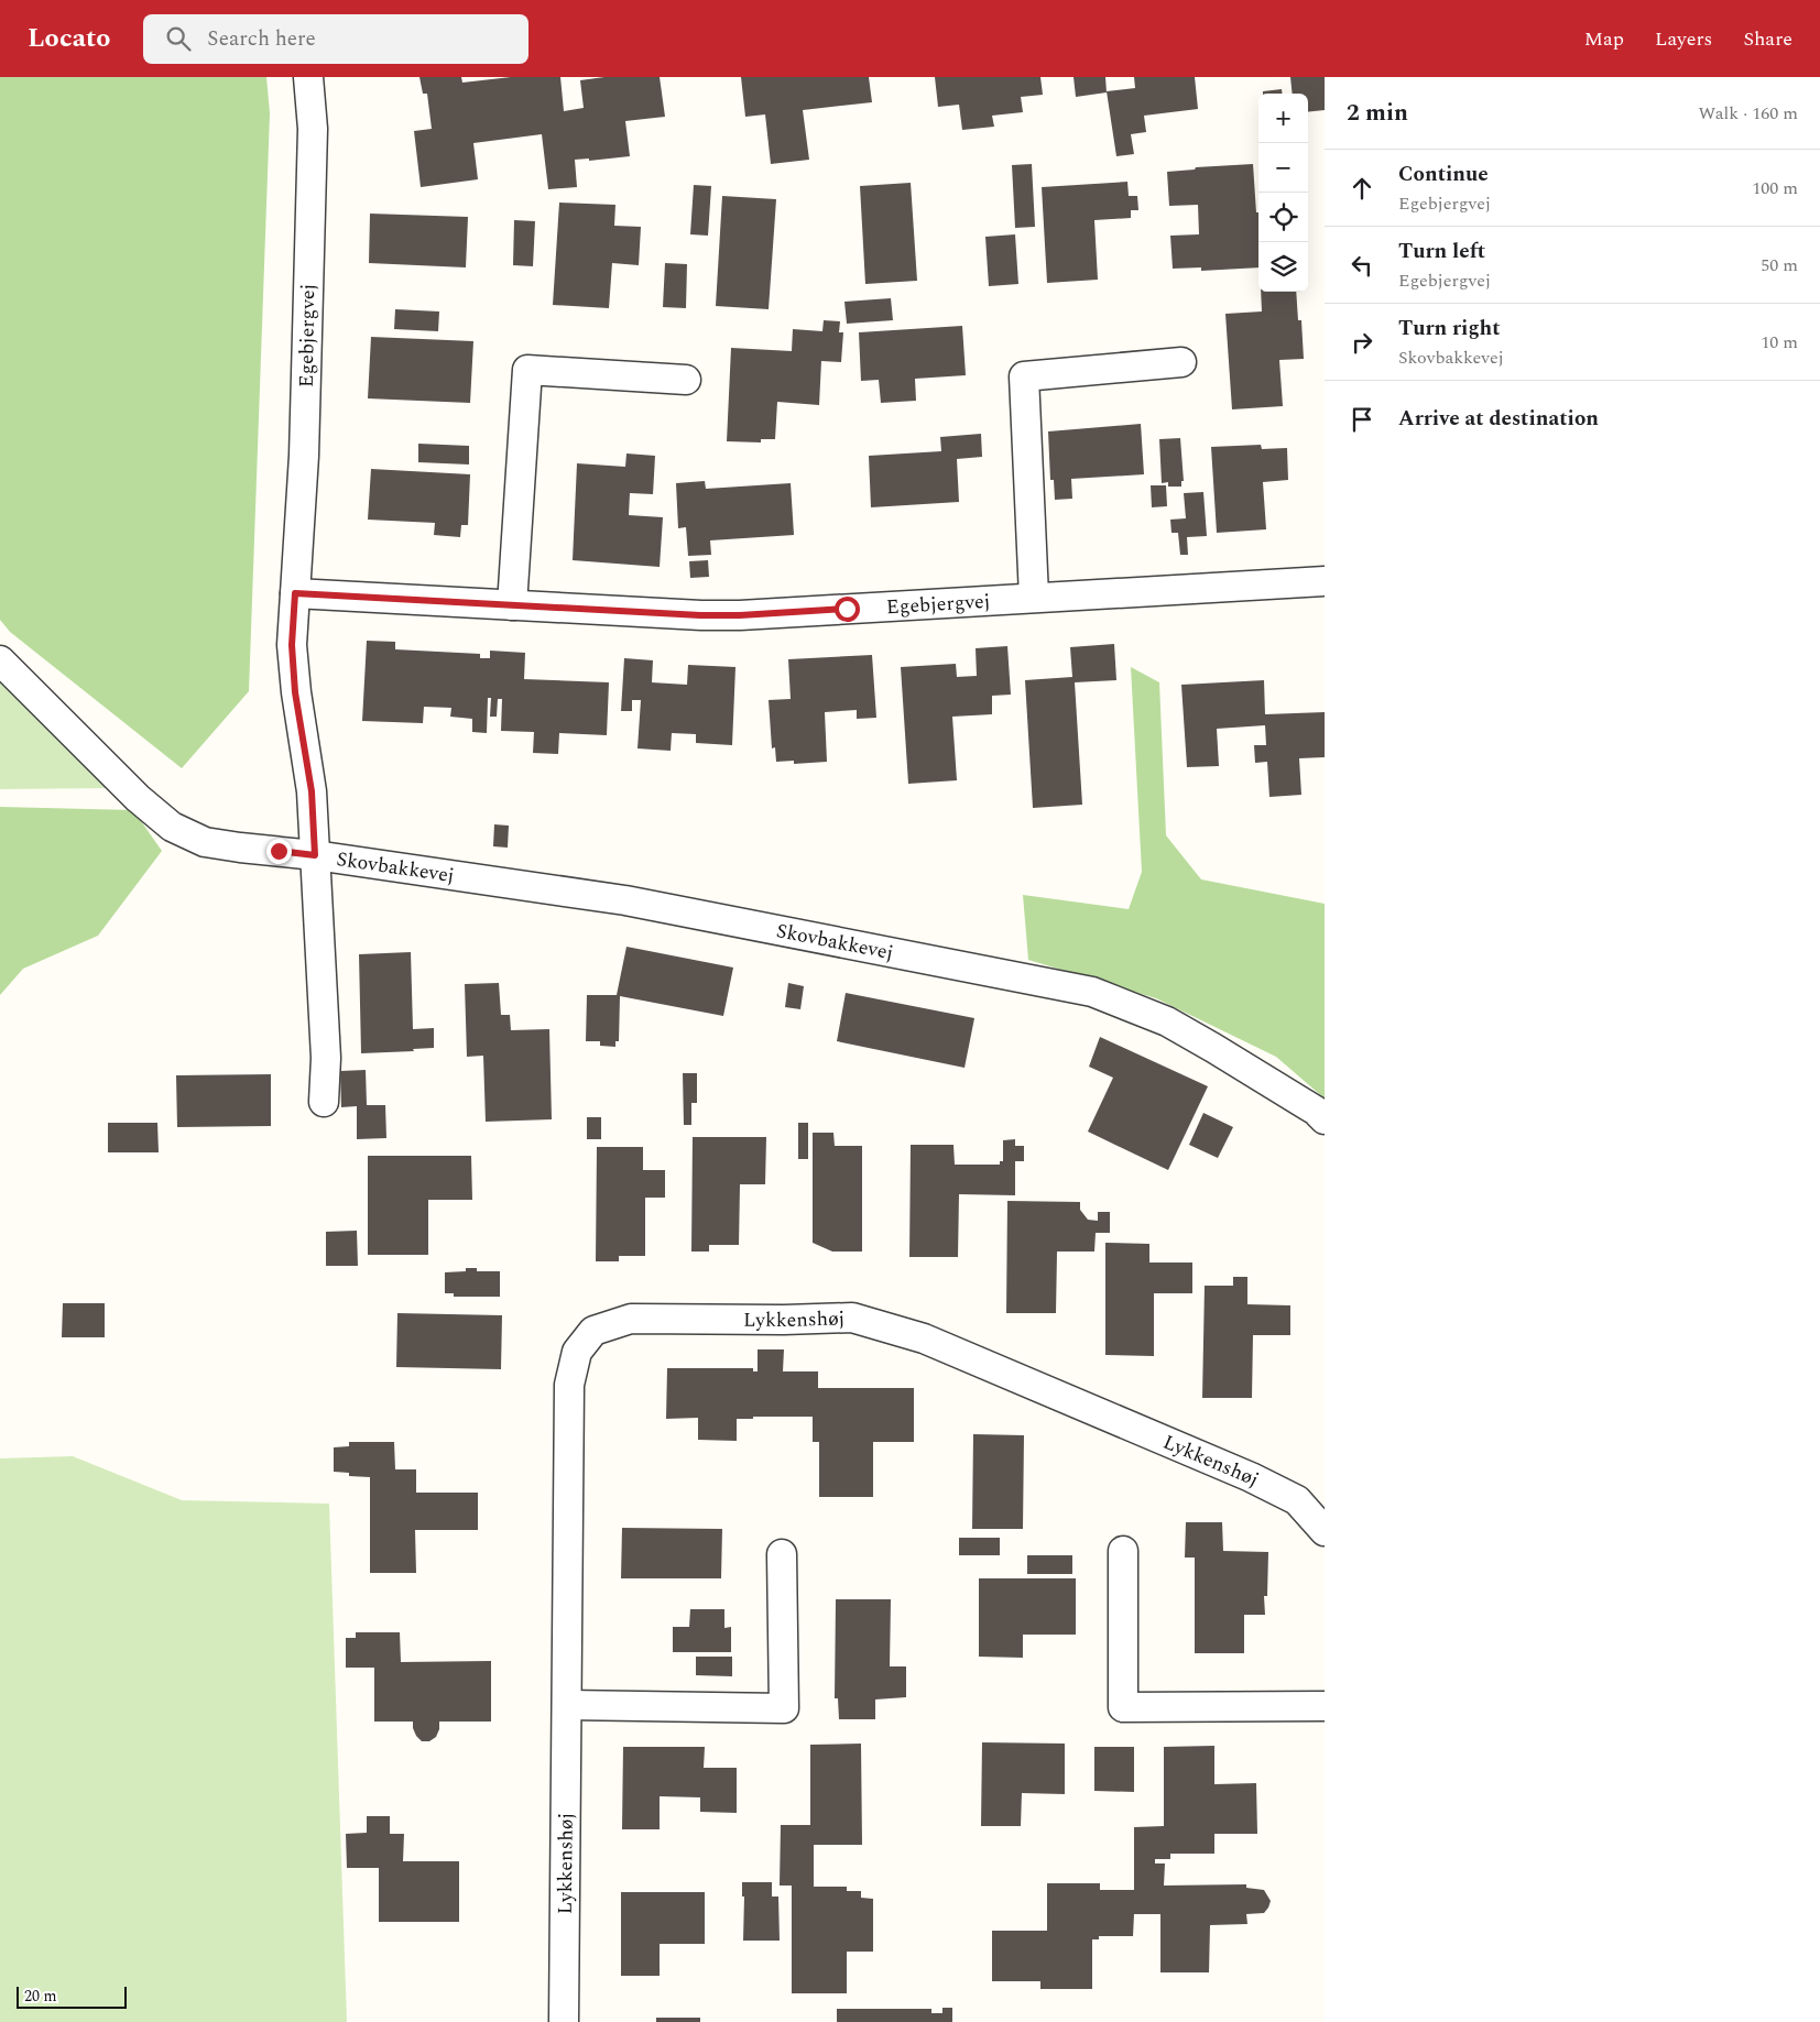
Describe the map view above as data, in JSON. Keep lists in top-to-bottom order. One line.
{"streets":{"street":["Egebjergvej","Skovbakkevej","Lykkenshøj"]},"crossings":[["Egebjergvej","Skovbakkevej"]],"scale_bar":"20 m","page":{"header":"Locato","search":"Search here","nav":["Map","Layers","Share"],"heading":["2 min","Walk · 160 m"],"map_buttons":["+","−"],"list":[["Continue","Egebjergvej","100 m"],["Turn left","Egebjergvej","50 m"],["Turn right","Skovbakkevej","10 m"],"Arrive at destination"],"scale":"20 m"}}
